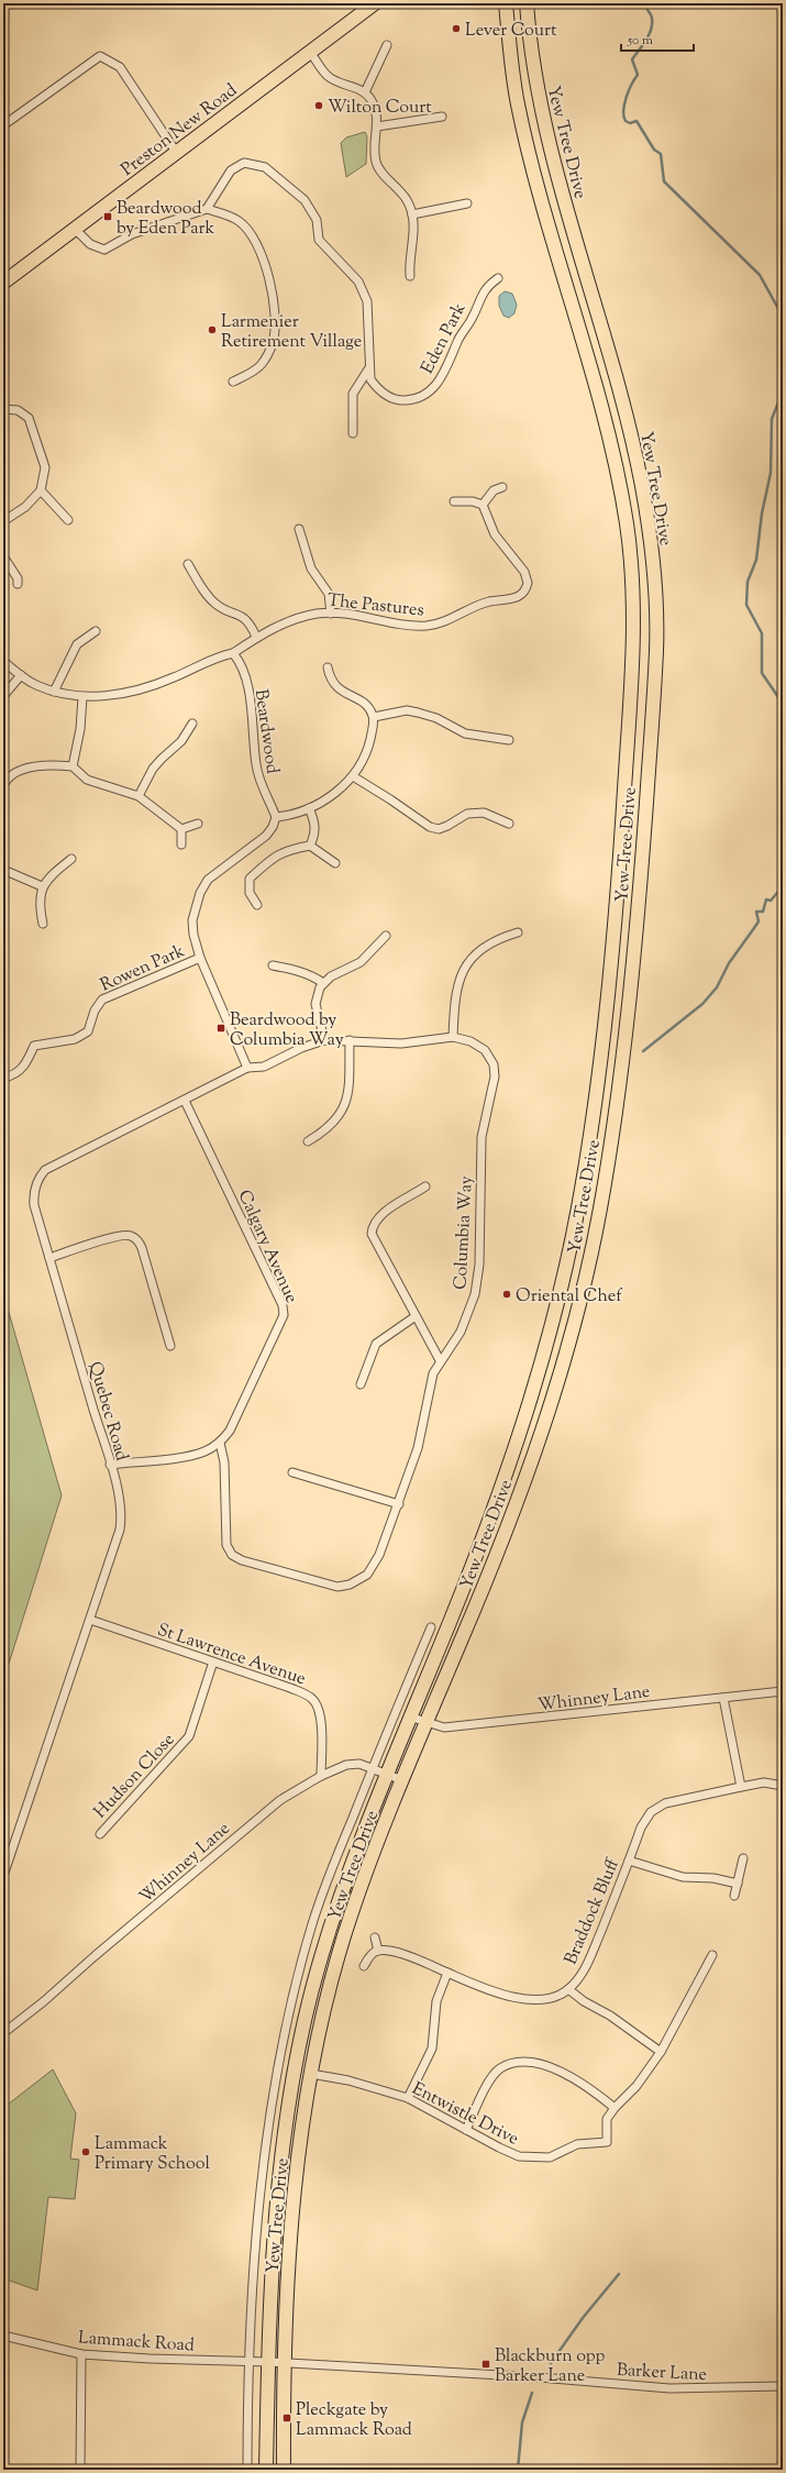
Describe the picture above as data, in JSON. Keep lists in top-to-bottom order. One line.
{"streets":{"highway":["Preston New Road","Yew Tree Drive"],"street":["Eden Park","The Pastures","Beardwood","Rowen Park","Columbia Way","Calgary Avenue","Quebec Road","St Lawrence Avenue","Whinney Lane","Hudson Close","Braddock Bluff","Entwistle Drive","Lammack Road","Barker Lane"]},"crossings":[["Yew Tree Drive","Whinney Lane"],["Yew Tree Drive","Entwistle Drive"],["Yew Tree Drive","Lammack Road"],["Yew Tree Drive","Barker Lane"],["The Pastures","Beardwood"],["Columbia Way","Calgary Avenue"],["Columbia Way","Quebec Road"],["Calgary Avenue","Quebec Road"],["Quebec Road","St Lawrence Avenue"],["St Lawrence Avenue","Whinney Lane"],["St Lawrence Avenue","Hudson Close"],["Lammack Road","Barker Lane"]],"places":{"other":["Lever Court","Wilton Court","Larmenier Retirement Village","Oriental Chef","Lammack Primary School"],"transit":["Beardwood by Eden Park","Beardwood by Columbia Way","Blackburn opp Barker Lane","Pleckgate by Lammack Road"]},"scale_bar":"50 m"}
